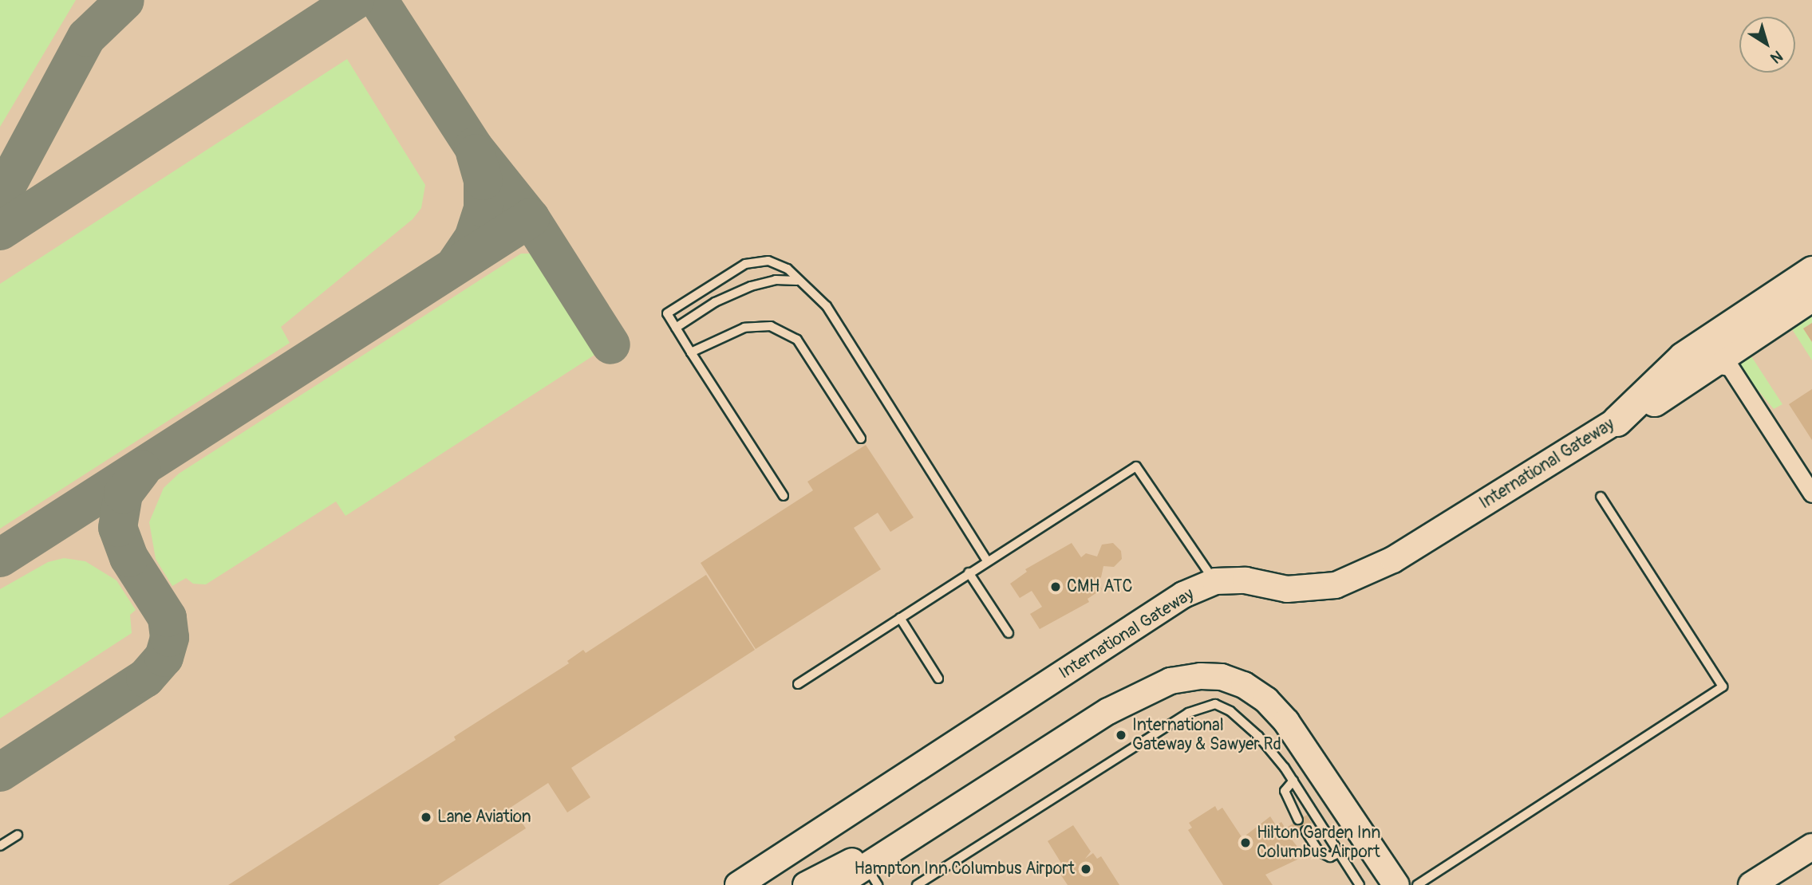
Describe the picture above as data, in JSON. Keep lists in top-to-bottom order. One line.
{"streets":{"highway":["International Gateway"]},"places":["CMH ATC","International Gateway & Sawyer Rd","Lane Aviation","Hilton Garden Inn Columbus Airport","Hampton Inn Columbus Airport"],"north":"bottom right"}
